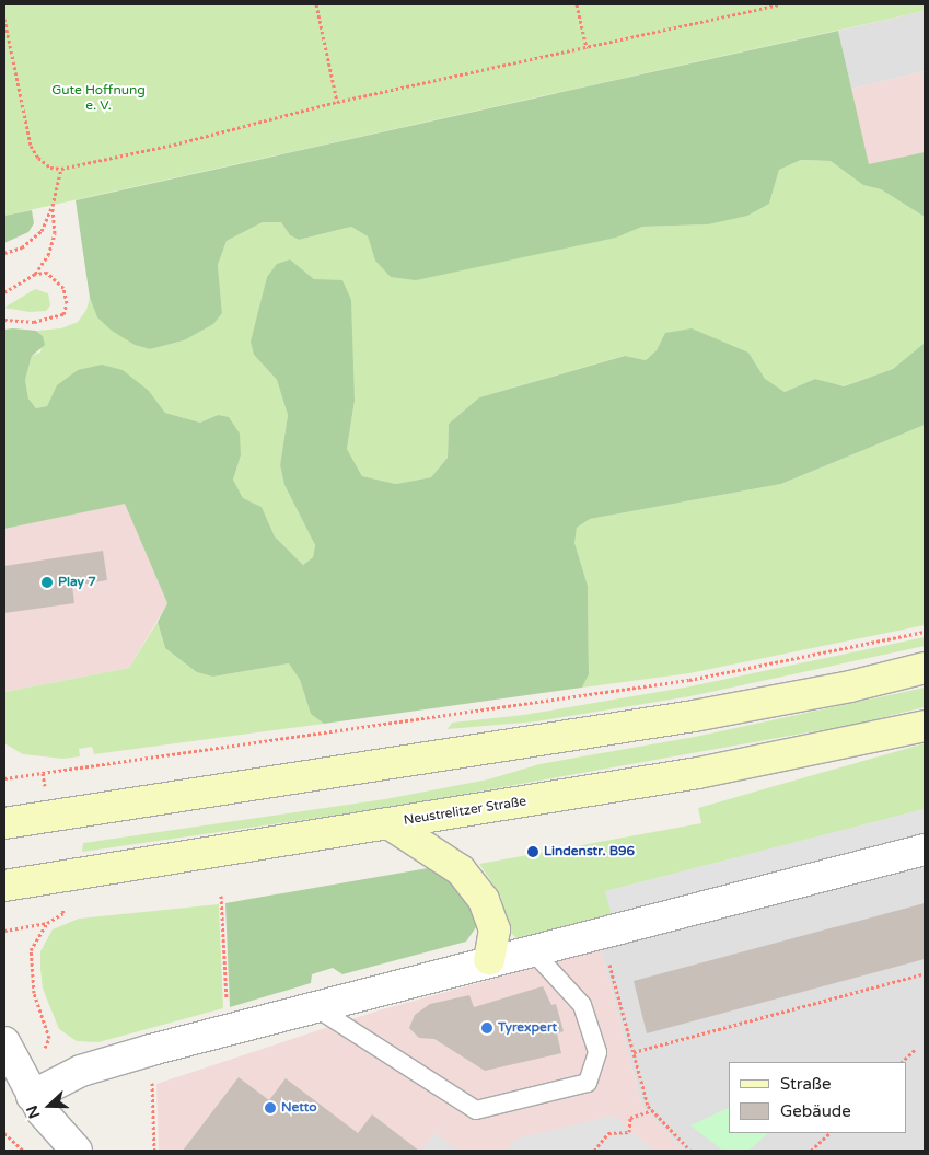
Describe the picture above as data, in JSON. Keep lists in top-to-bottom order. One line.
{"streets":{"main road":["Neustrelitzer Straße"]},"parks":["Gute Hoffnung e. V."],"places":["Play 7","Lindenstr. B96","Tyrexpert","Netto"],"legend":["Straße","Gebäude"],"north":"left"}
